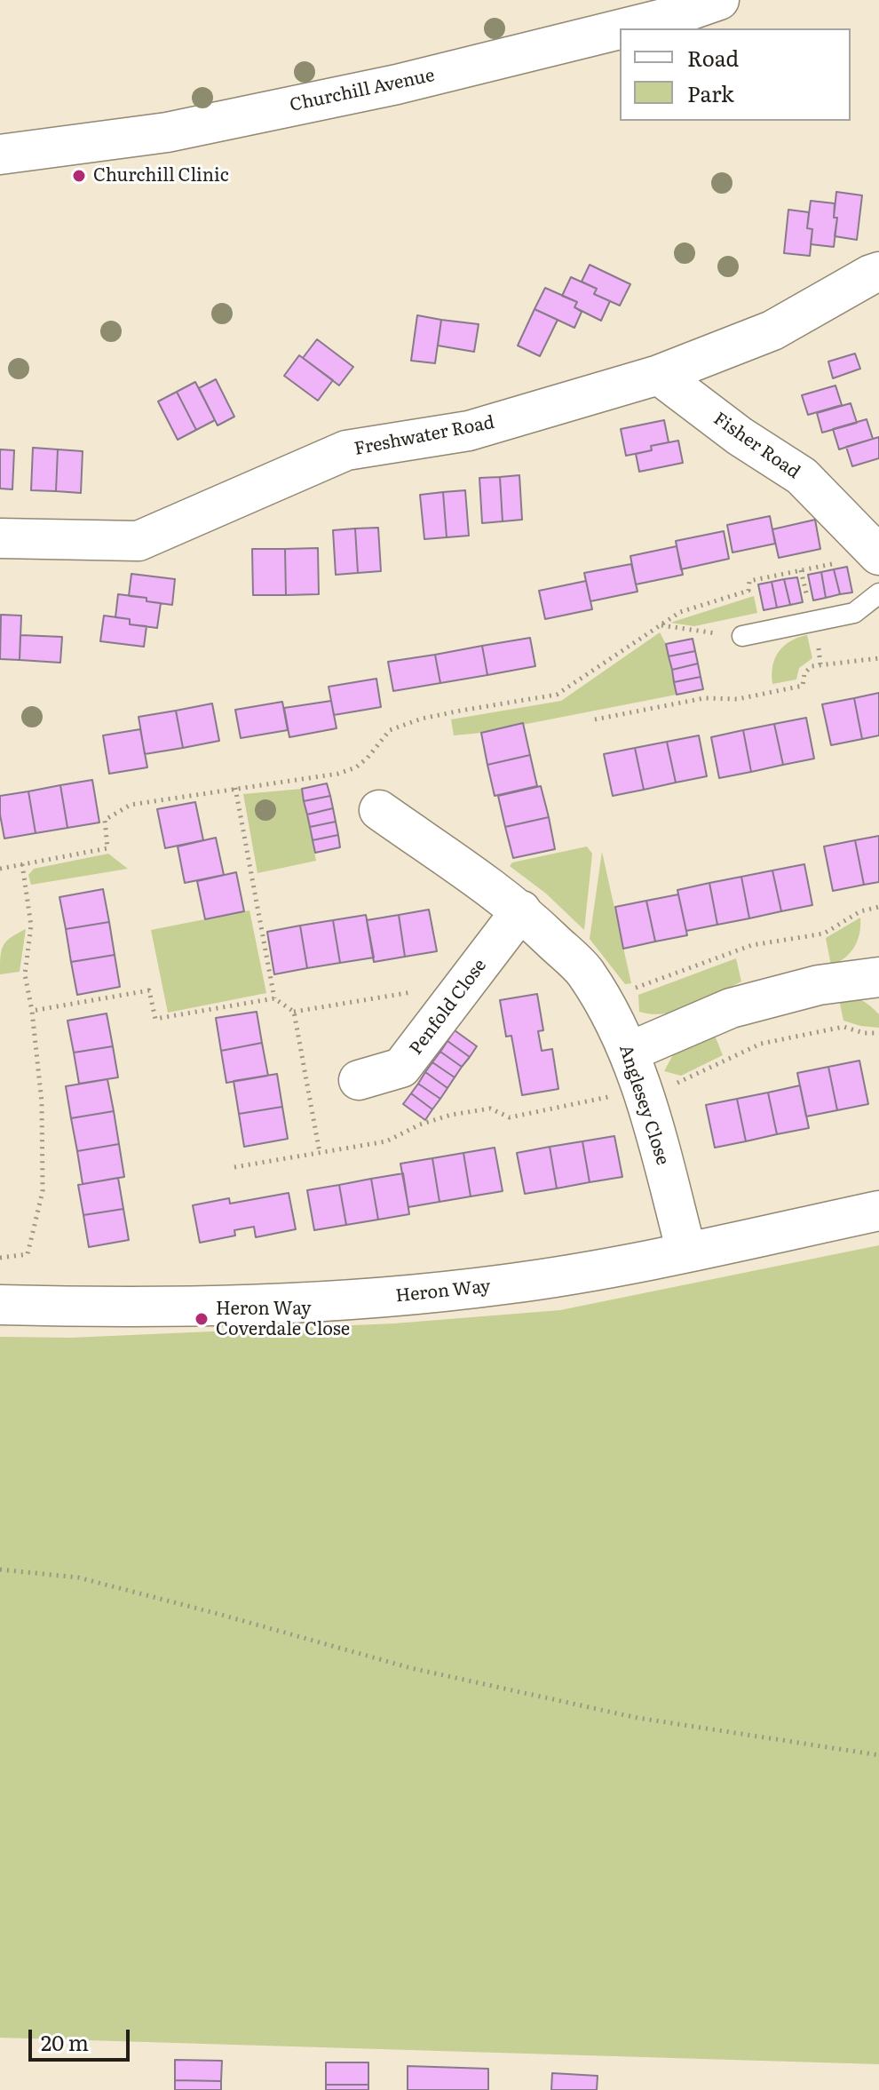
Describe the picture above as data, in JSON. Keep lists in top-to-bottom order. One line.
{"streets":{"street":["Churchill Avenue","Freshwater Road","Fisher Road","Penfold Close","Anglesey Close","Heron Way"]},"crossings":[["Freshwater Road","Fisher Road"],["Penfold Close","Anglesey Close"],["Anglesey Close","Heron Way"]],"places":["Churchill Clinic","Heron Way Coverdale Close"],"legend":["Road","Park"],"scale_bar":"20 m"}
